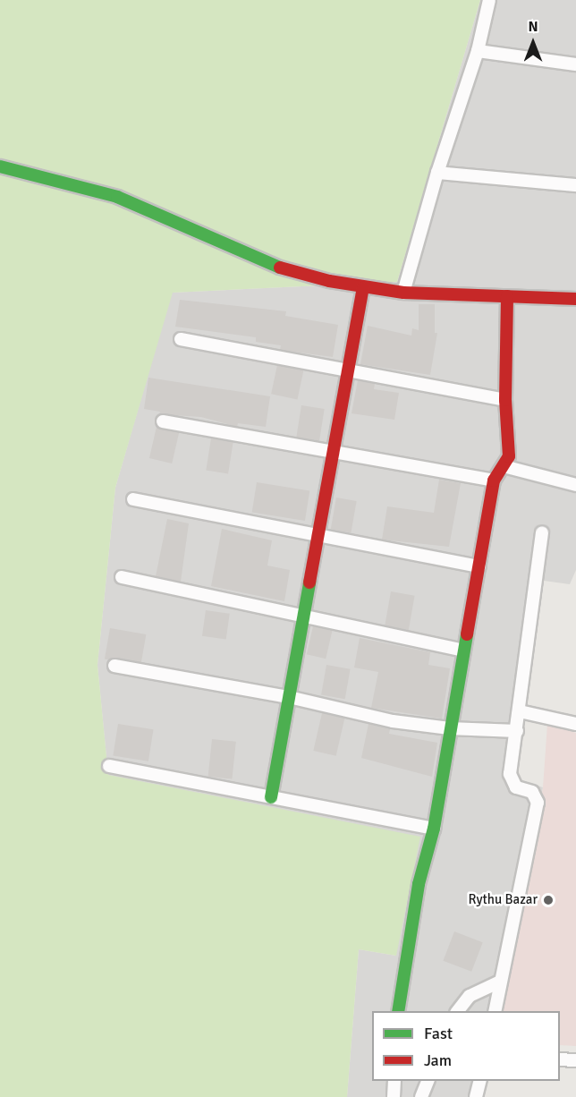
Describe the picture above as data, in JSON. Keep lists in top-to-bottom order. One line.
{"places":["Rythu Bazar"],"legend":["Fast","Jam"],"north":"top"}
